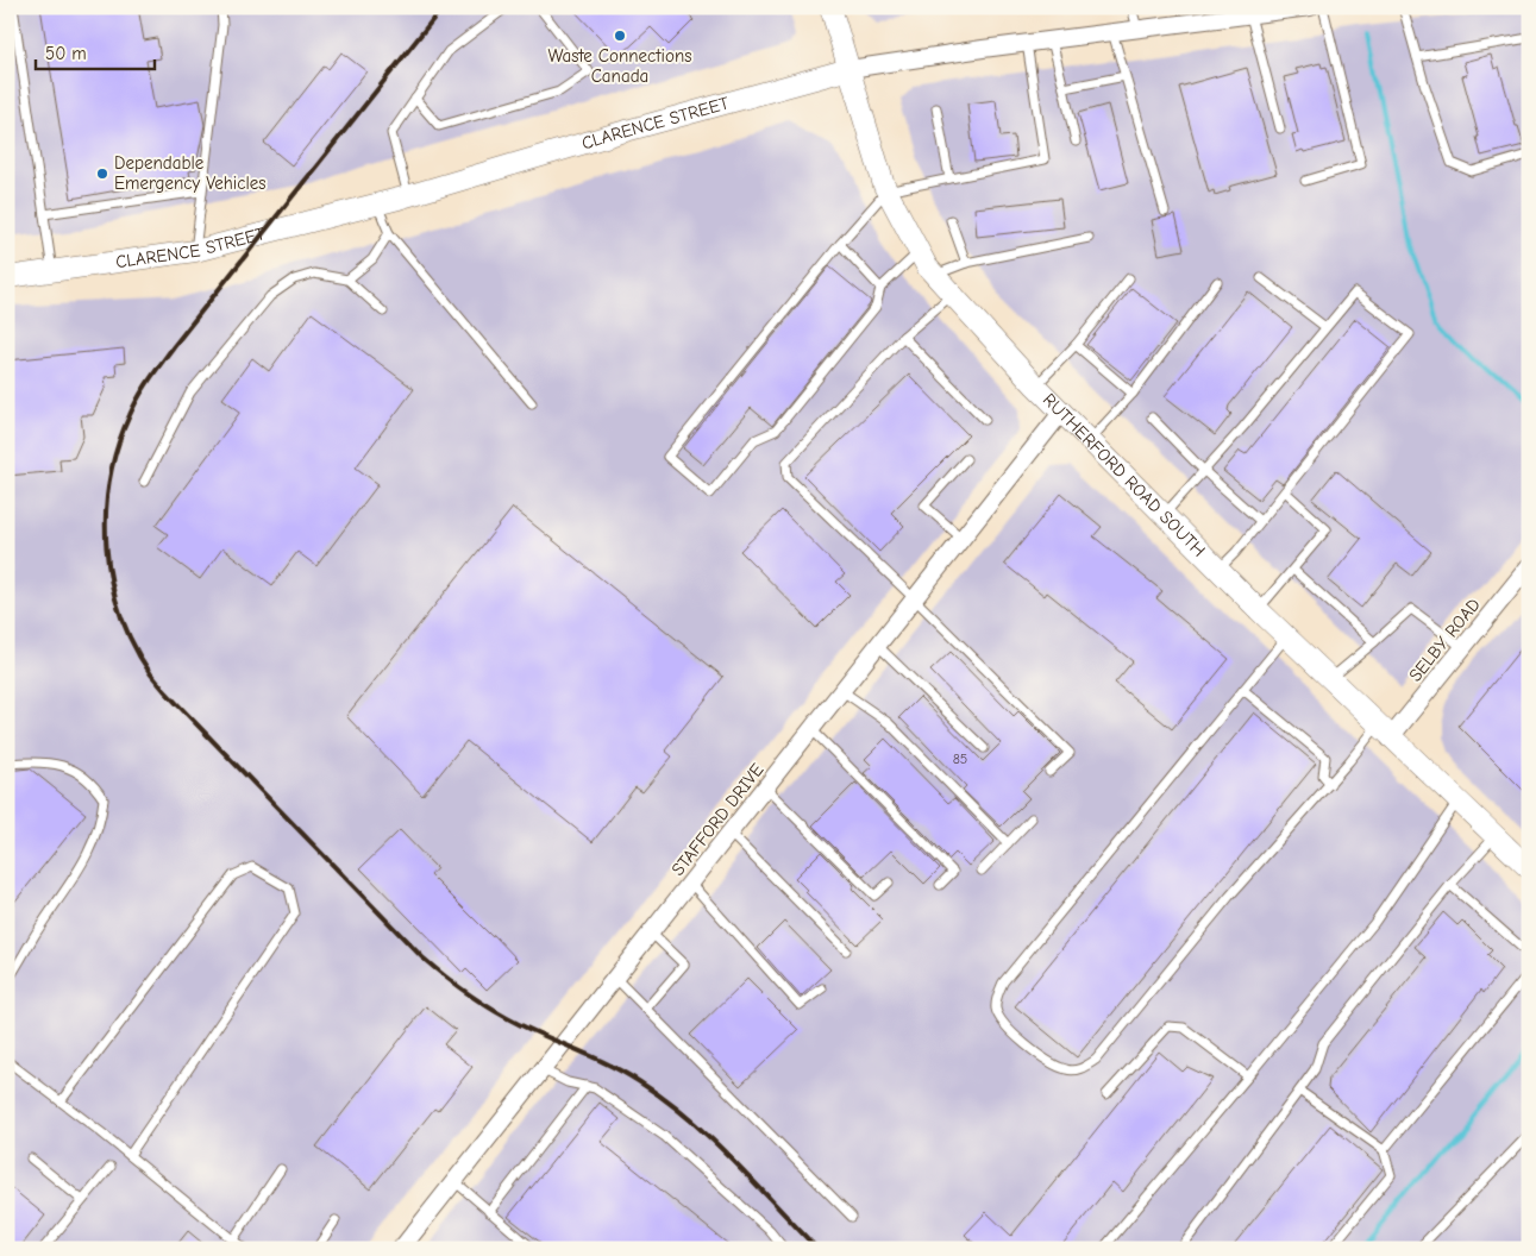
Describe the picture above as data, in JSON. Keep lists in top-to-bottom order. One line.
{"streets":{"street":["CLARENCE STREET","RUTHERFORD ROAD SOUTH","SELBY ROAD","STAFFORD DRIVE"]},"crossings":[["CLARENCE STREET","RUTHERFORD ROAD SOUTH"],["RUTHERFORD ROAD SOUTH","SELBY ROAD"],["RUTHERFORD ROAD SOUTH","STAFFORD DRIVE"]],"places":["Waste Connections Canada","Dependable Emergency Vehicles"],"house_numbers":["85"],"scale_bar":"50 m"}
